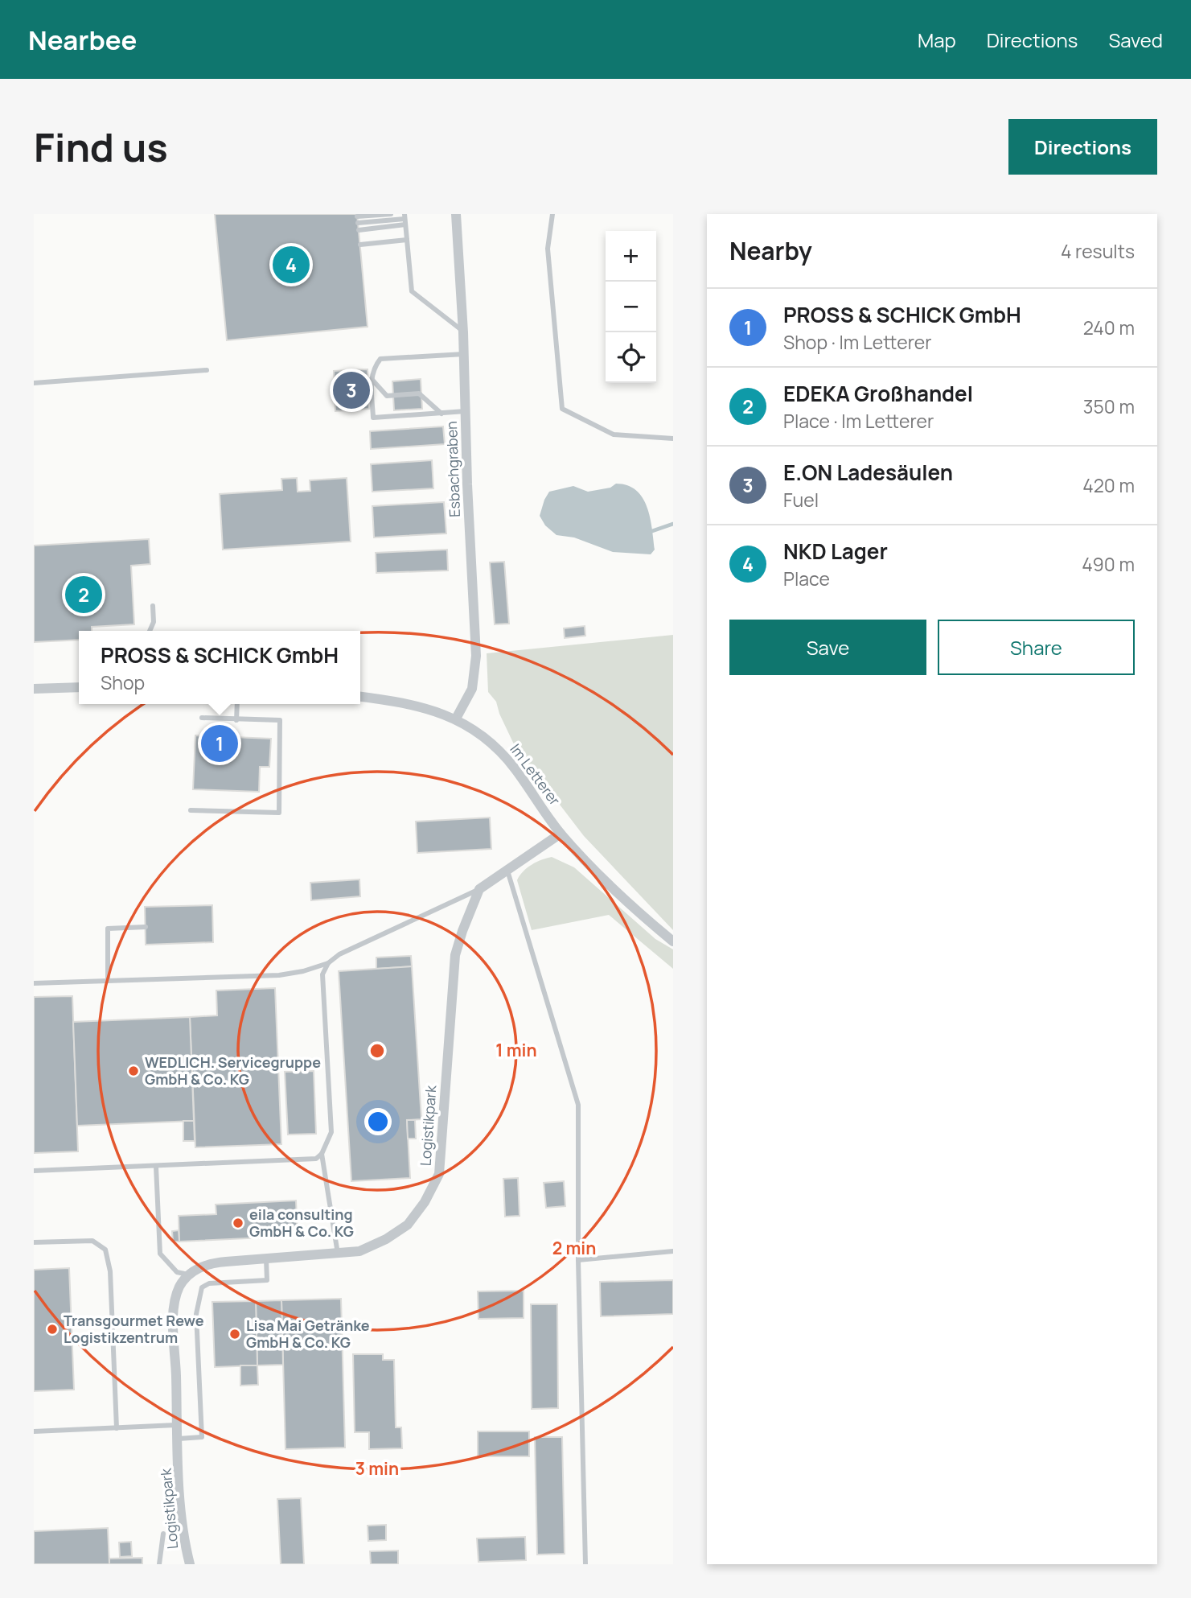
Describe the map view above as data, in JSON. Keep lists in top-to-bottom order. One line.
{"streets":{"street":["Esbachgraben","Im Letterer","Logistikpark"]},"crossings":[["Esbachgraben","Im Letterer"]],"places":["WEDLICH. Servicegruppe GmbH & Co. KG","eila consulting GmbH & Co. KG","Transgourmet Rewe Logistikzentrum","Lisa Mai Getränke GmbH & Co. KG"],"page":{"header":"Nearbee","nav":["Map","Directions","Saved"],"buttons":["Directions",["Save","Share"]],"title":"Find us","heading":["Nearby","4 results"],"map_buttons":["+","−"],"pins":["4","3","2","1"],"list":[{"mark":"1","name":"PROSS & SCHICK GmbH","note":"Shop · Im Letterer","value":"240 m"},{"mark":"2","name":"EDEKA Großhandel","note":"Place · Im Letterer","value":"350 m"},{"mark":"3","name":"E.ON Ladesäulen","note":"Fuel","value":"420 m"},{"mark":"4","name":"NKD Lager","note":"Place","value":"490 m"}],"popup":["PROSS & SCHICK GmbH","Shop"]},"rings":["1 min","2 min","3 min"]}
